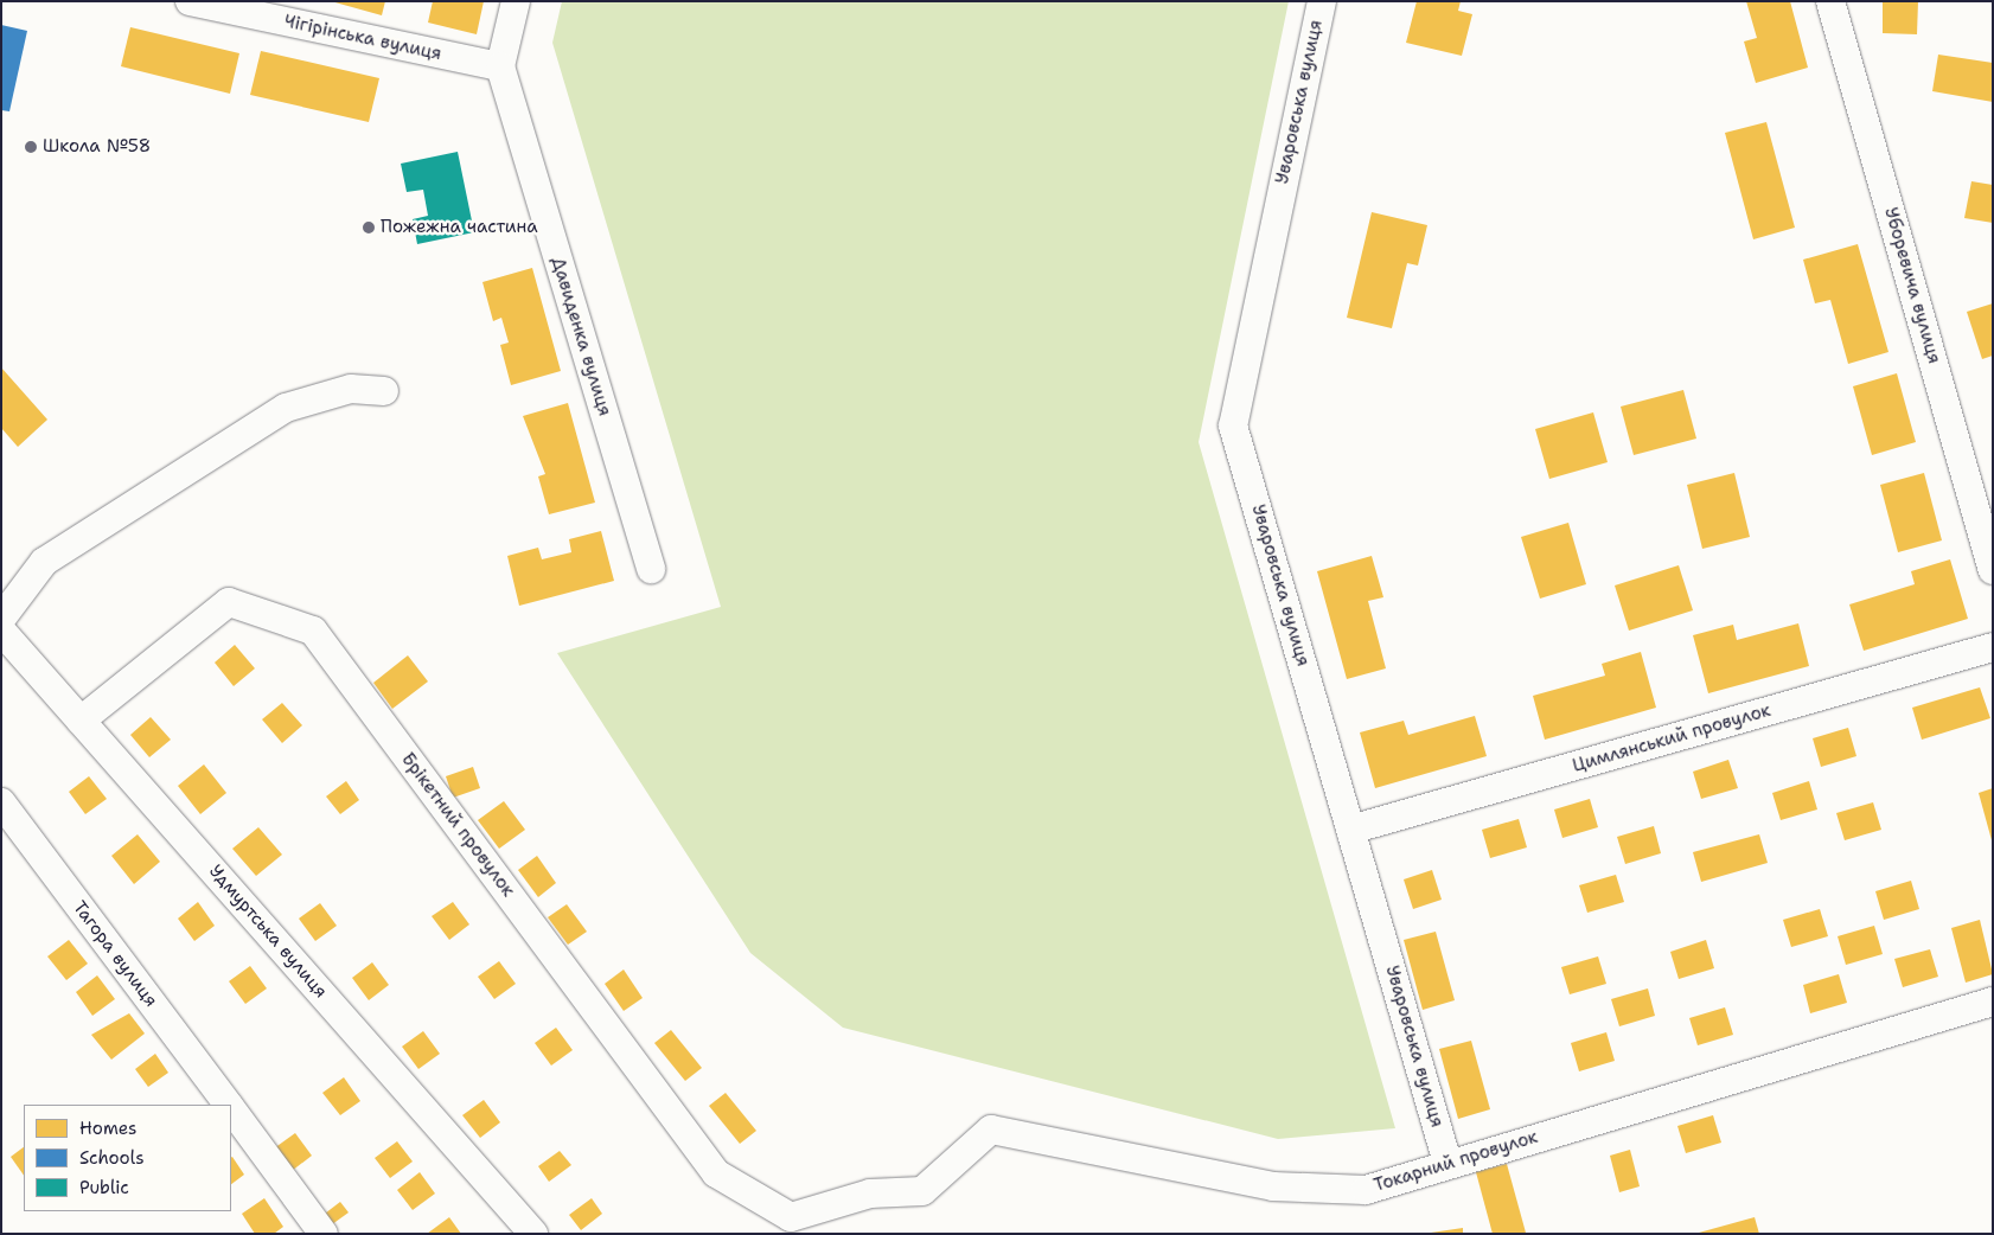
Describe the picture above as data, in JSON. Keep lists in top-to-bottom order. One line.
{"streets":{"street":["Чiгiрiнська вулиця","Уваровська вулиця","Уборевича вулиця","Давиденка вулиця","Цимлянський провулок","Брiкетний провулок","Удмуртська вулиця","Тагора вулиця","Токарний провулок"]},"crossings":[["Чiгiрiнська вулиця","Давиденка вулиця"],["Уваровська вулиця","Цимлянський провулок"],["Уваровська вулиця","Токарний провулок"],["Брiкетний провулок","Удмуртська вулиця"],["Брiкетний провулок","Токарний провулок"]],"places":["Школа №58","Пожежна частина"],"legend":["Homes","Schools","Public"]}
